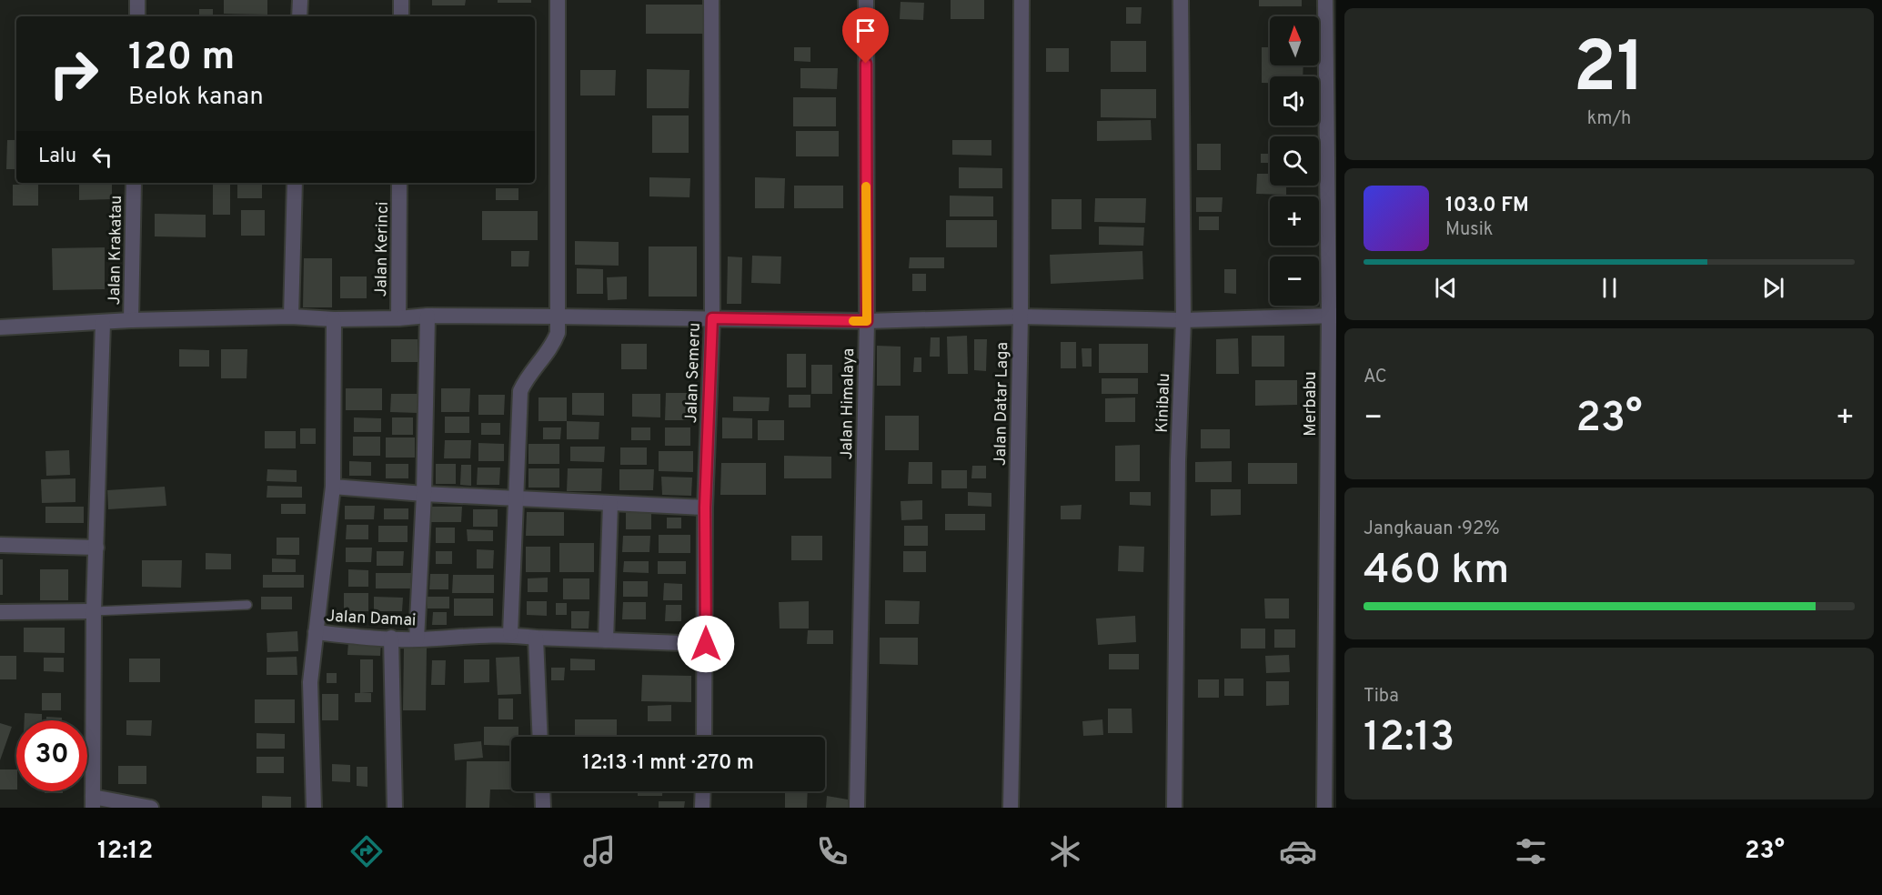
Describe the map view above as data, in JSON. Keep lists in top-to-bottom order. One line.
{"streets":{"street":["Jalan Kerinci","Jalan Krakatau","Jalan Semeru","Kinibalu","Jalan Himalaya","Jalan Datar Laga","Merbabu","Jalan Damai"]},"crossings":[["Jalan Semeru","Jalan Damai"]],"north":"top","page":{"tile":[["21","km/h"],"AC",["Jangkauan · 92%","460 km"],["Tiba","12:13"]],"map_buttons":["+","−"],"turn":["120 m","Belok kanan"],"then":"Lalu","song":["103.0 FM","Musik"],"heat":["−","23°","+"],"limit":"30","trip":"12:13 · 1 mnt · 270 m","tabs":["12:12","23°"]}}
